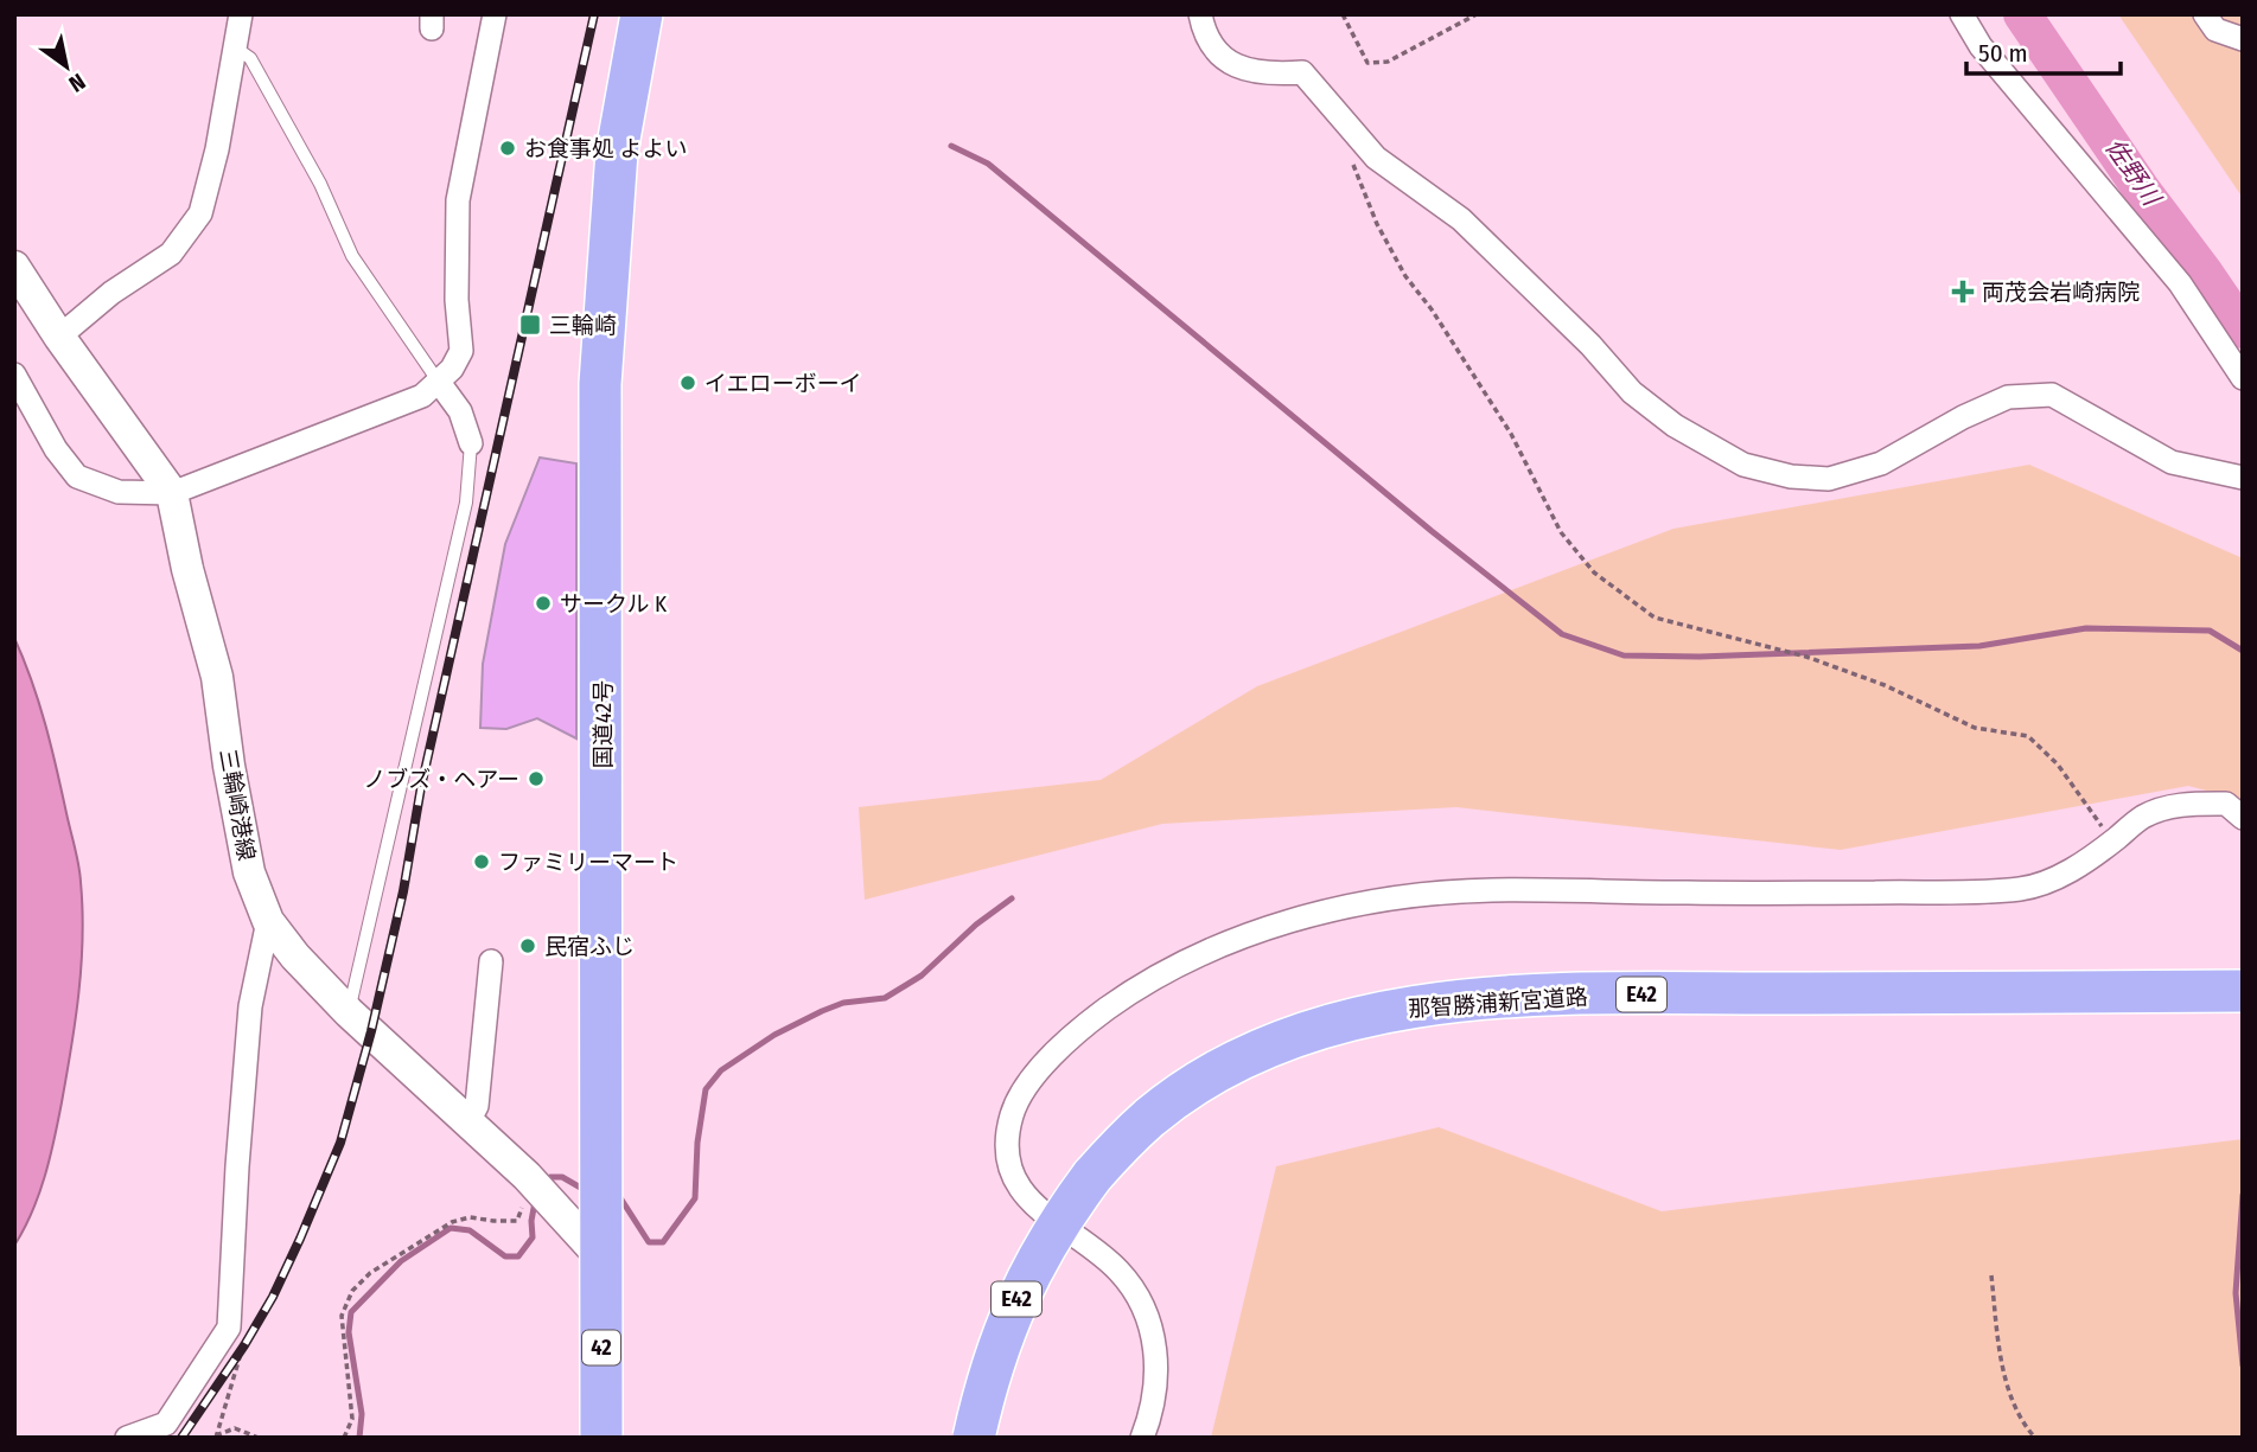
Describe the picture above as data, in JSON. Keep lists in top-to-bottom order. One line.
{"streets":{"highway":["国道42号","E42","那智勝浦新宮道路","42"],"main road":["三輪崎港線"]},"crossings":[["国道42号","三輪崎港線"]],"water":["佐野川"],"places":{"other":["お食事処 よよい","イエローボーイ","サークル K","ノブズ・ヘアー","ファミリーマート","民宿ふじ"],"health":["両茂会岩崎病院"],"transit":["三輪崎"]},"scale_bar":"50 m","north":"bottom right"}
